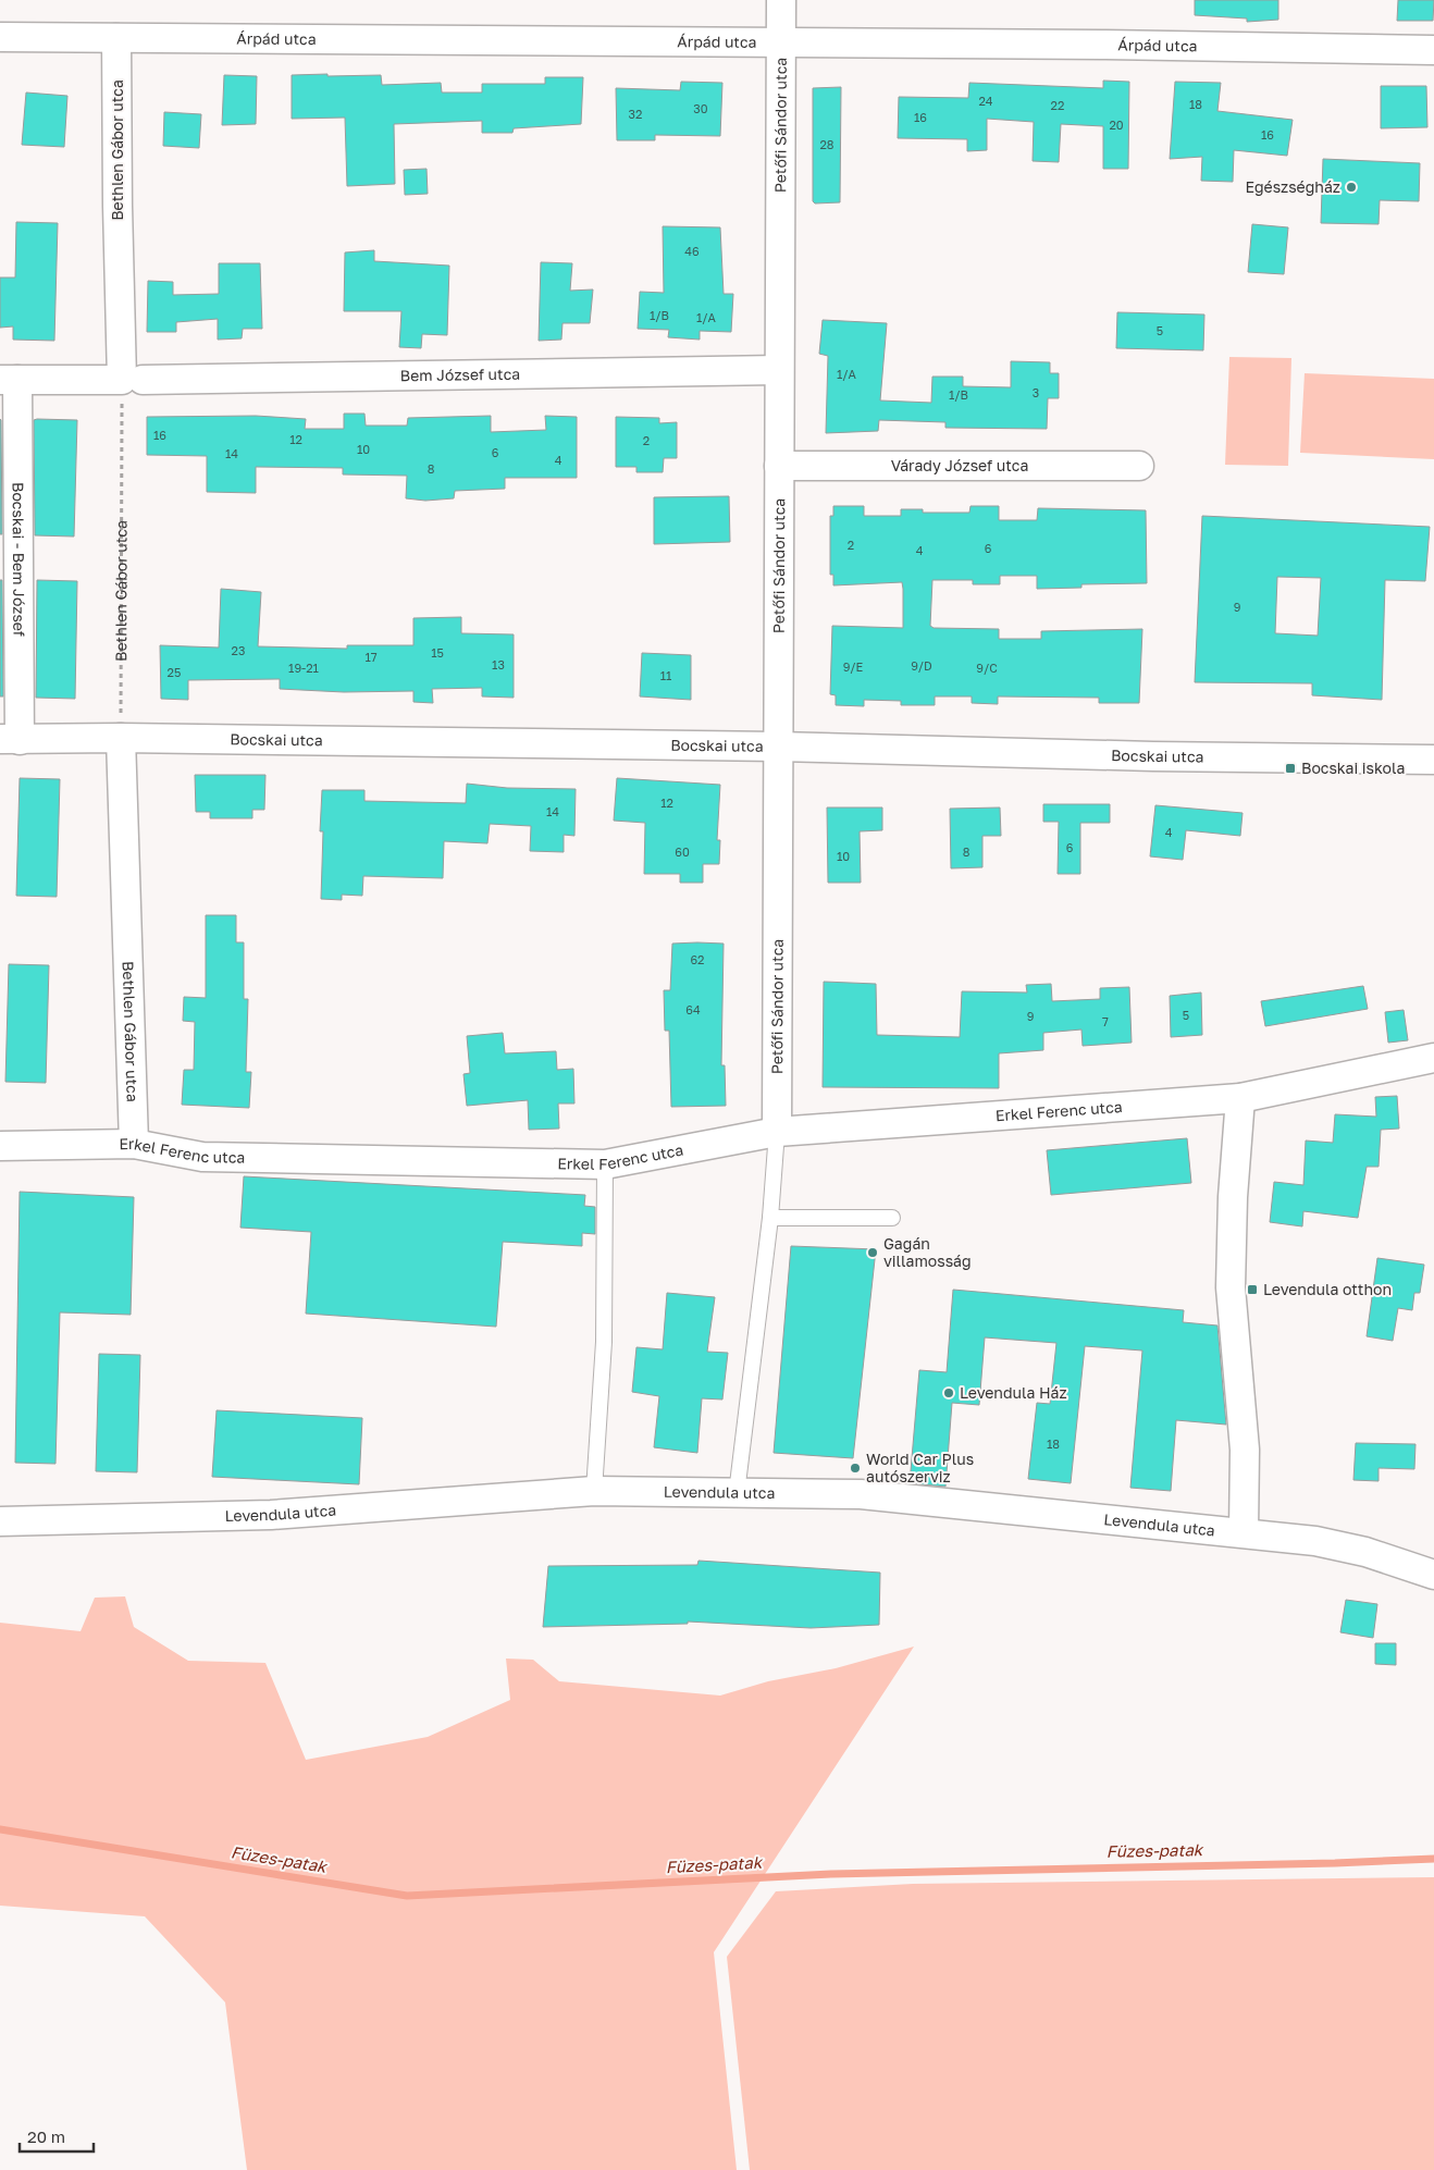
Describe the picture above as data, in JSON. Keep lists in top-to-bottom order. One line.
{"streets":{"street":["Árpád utca","Petőfi Sándor utca","Bethlen Gábor utca","Bem József utca","Várady József utca","Bocskai - Bem József","Bocskai utca","Erkel Ferenc utca","Levendula utca"]},"crossings":[["Árpád utca","Petőfi Sándor utca"],["Árpád utca","Bethlen Gábor utca"],["Petőfi Sándor utca","Bem József utca"],["Petőfi Sándor utca","Várady József utca"],["Petőfi Sándor utca","Bocskai utca"],["Petőfi Sándor utca","Erkel Ferenc utca"],["Bethlen Gábor utca","Bem József utca"],["Bethlen Gábor utca","Bocskai utca"],["Bethlen Gábor utca","Erkel Ferenc utca"],["Bem József utca","Bocskai - Bem József"],["Bocskai - Bem József","Bocskai utca"]],"water":["Füzes-patak"],"places":{"other":["Egészségház","Gagán villamosság","Levendula Ház","World Car Plus autószerviz"],"transit":["Bocskai iskola","Levendula otthon"]},"house_numbers":["24","18","22","30","32","16","20","16","28","46","1/B","1/A","5","1/A","3","1/B","16","12","2","10","6","14","4","8","2","6","4","9","23","15","17","13","9/D","9/E","19-21","9/C","25","11","12","14","4","6","60","8","10","62","64","5","9","7","18"],"scale_bar":"20 m"}
